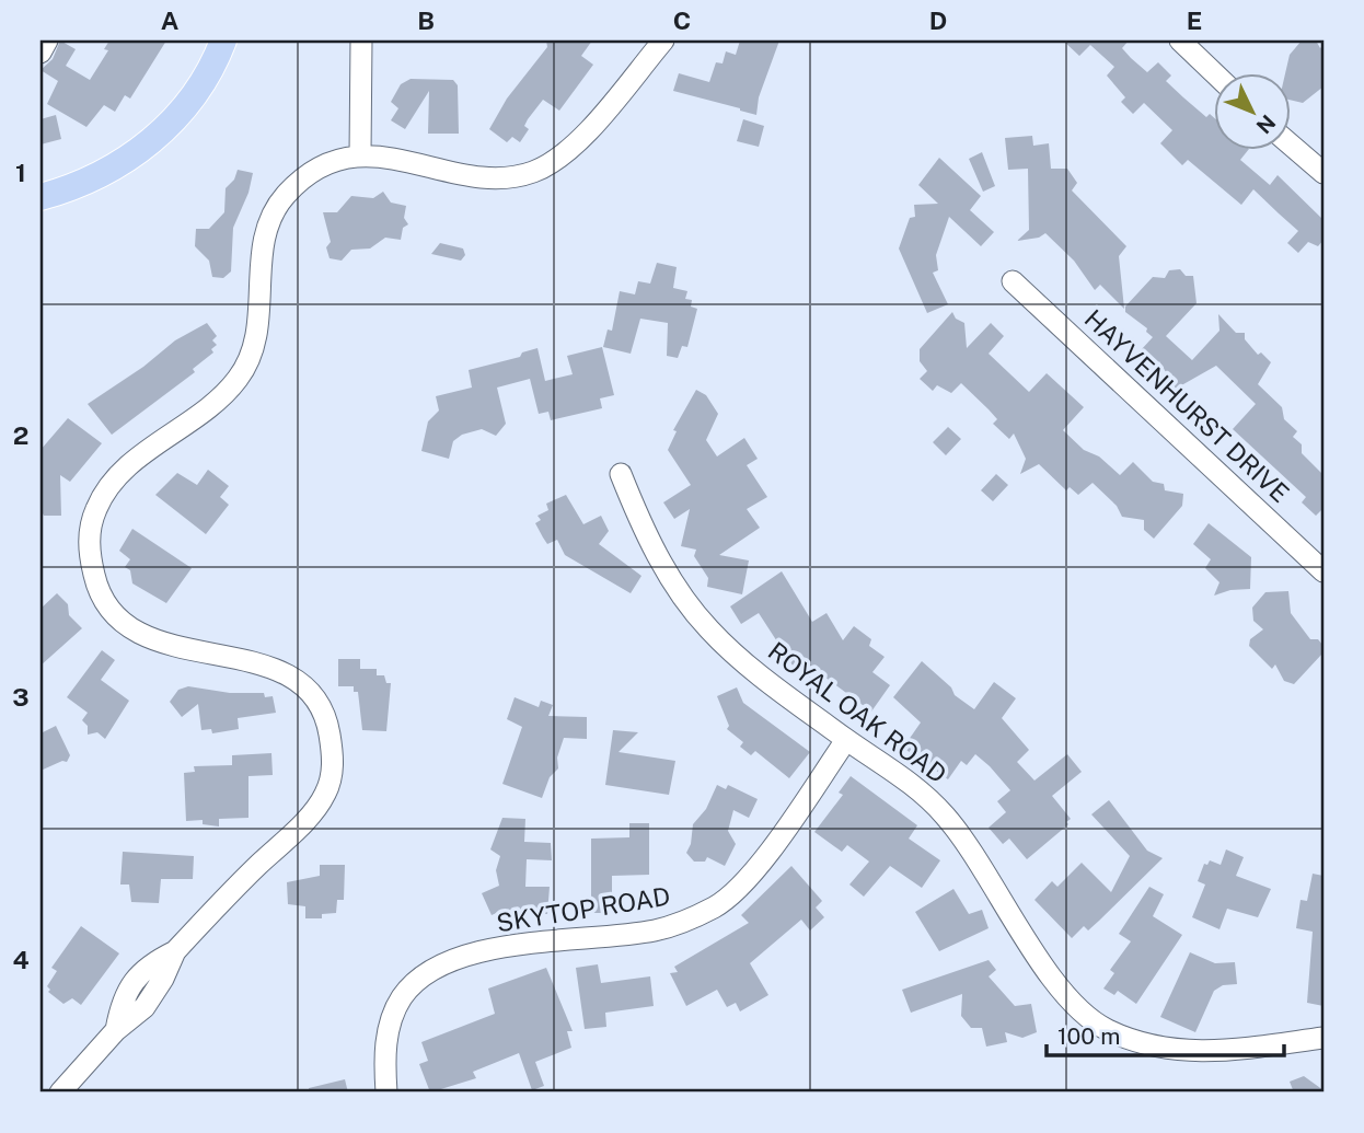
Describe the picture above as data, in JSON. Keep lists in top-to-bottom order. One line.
{"streets":{"street":["HAYVENHURST DRIVE","ROYAL OAK ROAD","SKYTOP ROAD"]},"crossings":[["ROYAL OAK ROAD","SKYTOP ROAD"]],"scale_bar":"100 m","north":"bottom right","grid":{"columns":["A","B","C","D","E"],"rows":["1","2","3","4"]}}
